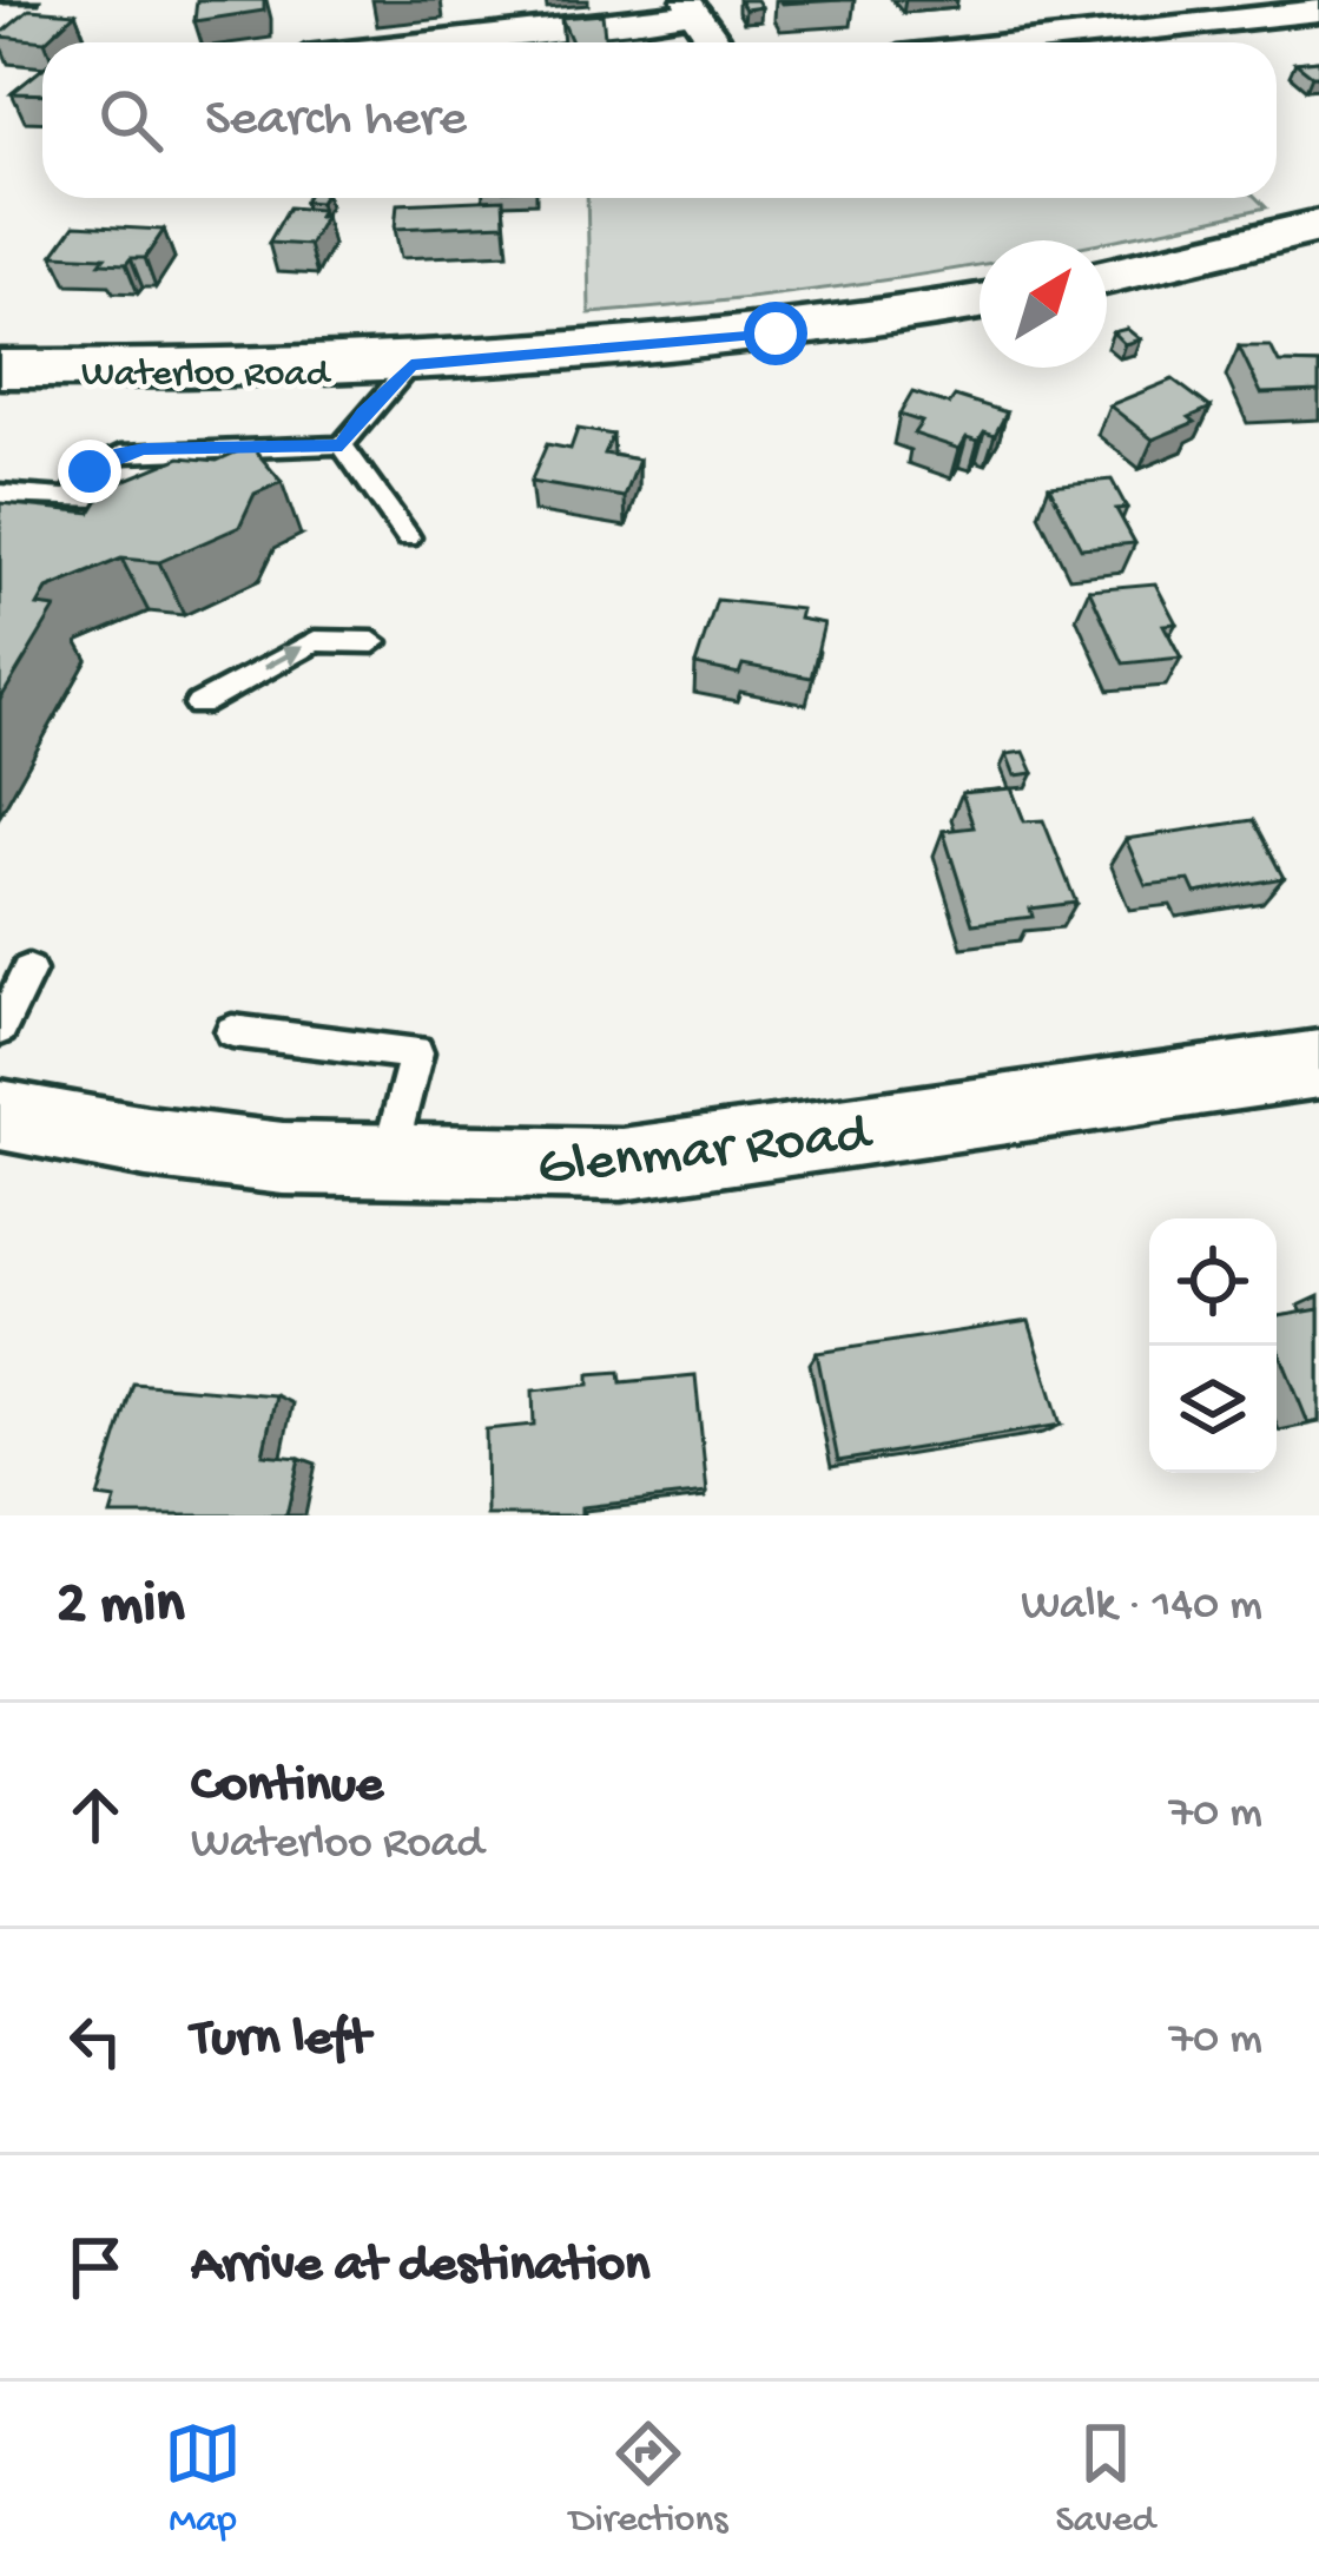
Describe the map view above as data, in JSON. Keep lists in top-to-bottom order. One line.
{"streets":{"main road":["Waterloo Road"],"street":["Glenmar Road"]},"north":"top right","page":{"search":"Search here","heading":["2 min","Walk · 140 m"],"list":[["Continue","Waterloo Road","70 m"],["Turn left","70 m"],"Arrive at destination"],"nav":["Map","Directions","Saved"]}}
